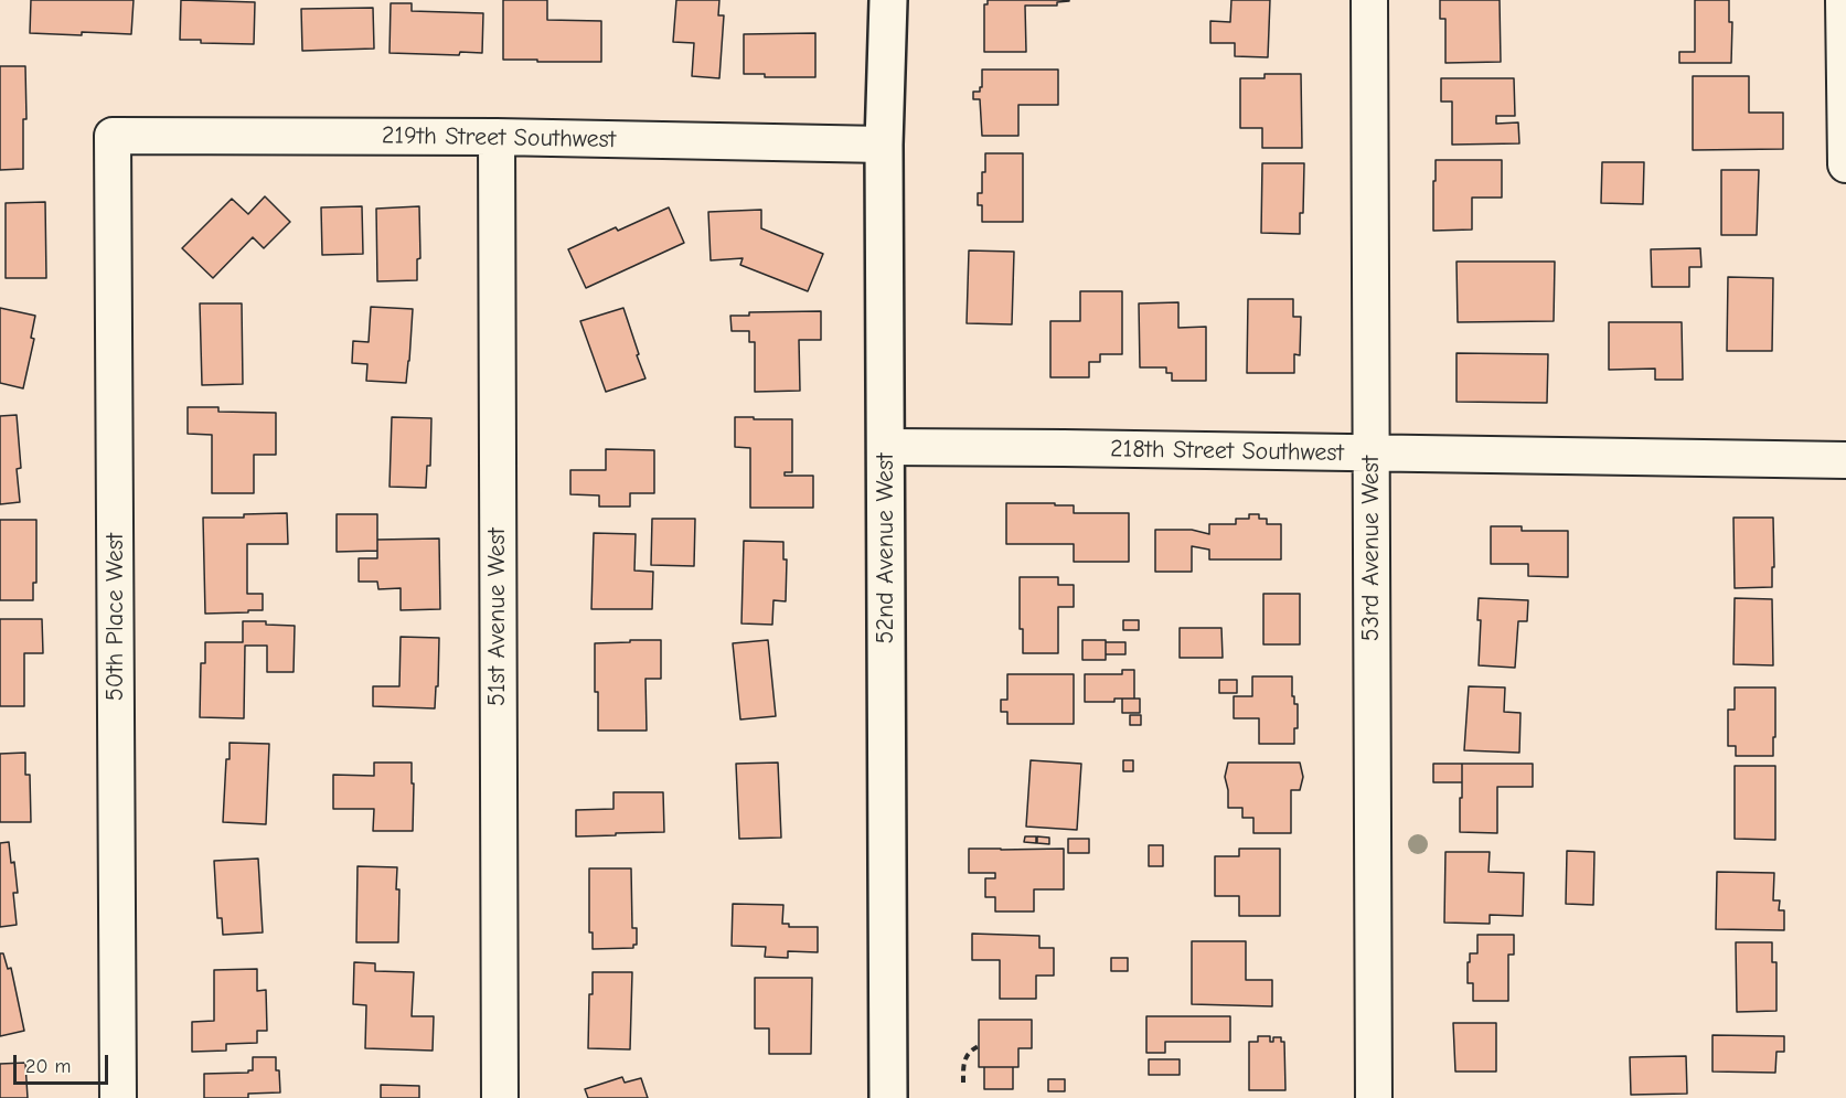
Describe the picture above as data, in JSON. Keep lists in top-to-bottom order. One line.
{"streets":{"street":["219th Street Southwest","218th Street Southwest","52nd Avenue West","53rd Avenue West","50th Place West","51st Avenue West"]},"crossings":[["219th Street Southwest","52nd Avenue West"],["219th Street Southwest","50th Place West"],["219th Street Southwest","51st Avenue West"],["218th Street Southwest","52nd Avenue West"],["218th Street Southwest","53rd Avenue West"]],"scale_bar":"20 m"}
